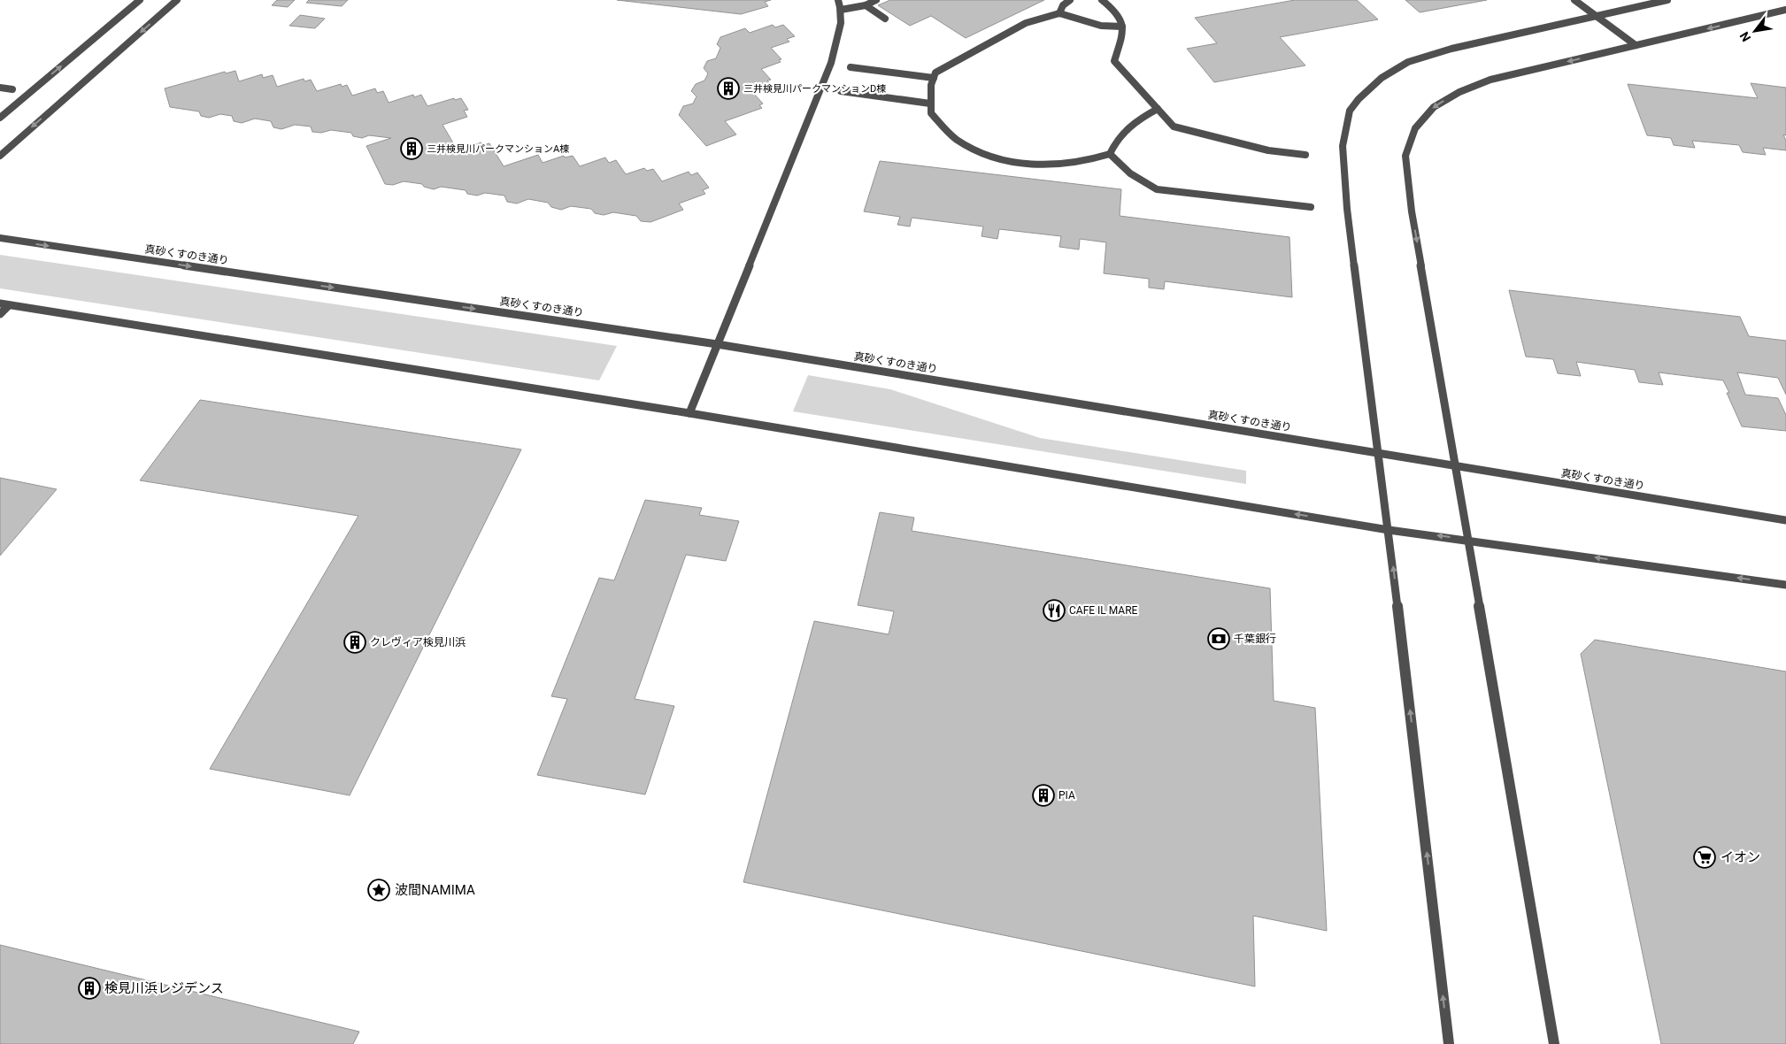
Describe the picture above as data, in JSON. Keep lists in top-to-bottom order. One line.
{"streets":{"street":["真砂くすのき通り"]},"places":{"building":["三井検見川パークマンションD棟","三井検見川パークマンションA棟","クレヴィア検見川浜","PIA","検見川浜レジデンス"],"restaurant":["CAFE IL MARE"],"bank":["千葉銀行"],"supermarket":["イオン"],"place":["波間NAMIMA"]},"north":"bottom left"}
